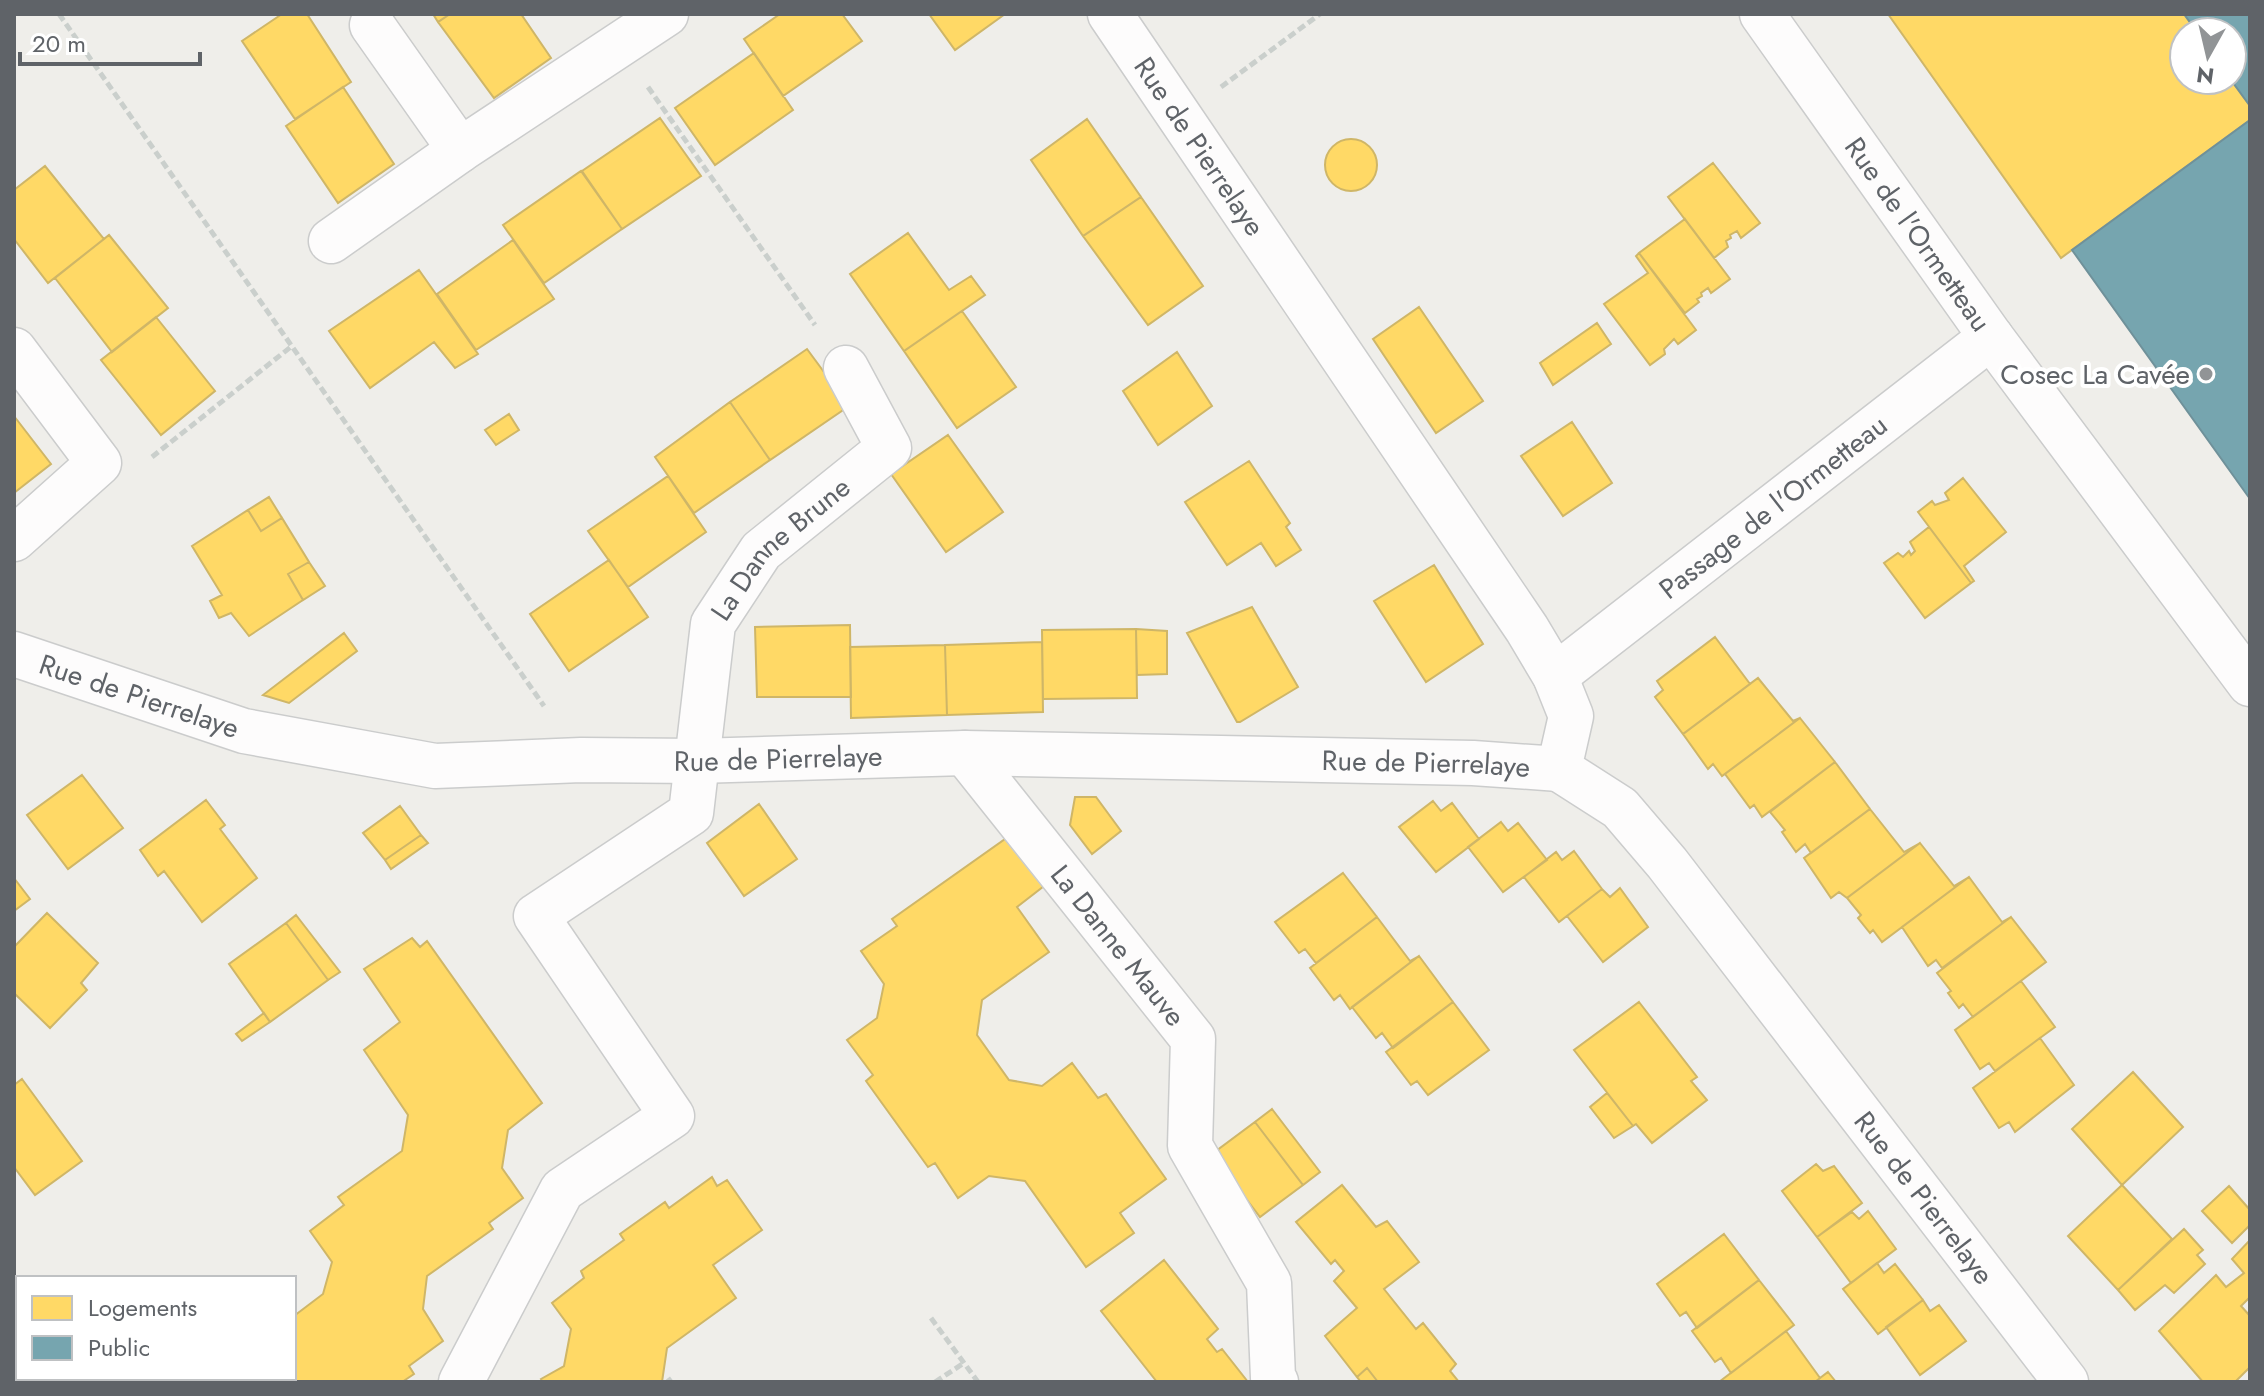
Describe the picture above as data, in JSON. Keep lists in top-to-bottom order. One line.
{"streets":{"street":["Rue de Pierrelaye","Rue de l'Ormetteau","Passage de l'Ormetteau","La Danne Brune","La Danne Mauve"]},"crossings":[["Rue de Pierrelaye","Passage de l'Ormetteau"],["Rue de Pierrelaye","La Danne Brune"],["Rue de Pierrelaye","La Danne Mauve"],["Rue de l'Ormetteau","Passage de l'Ormetteau"]],"places":["Cosec La Cavée"],"legend":["Logements","Public"],"scale_bar":"20 m","north":"bottom"}
